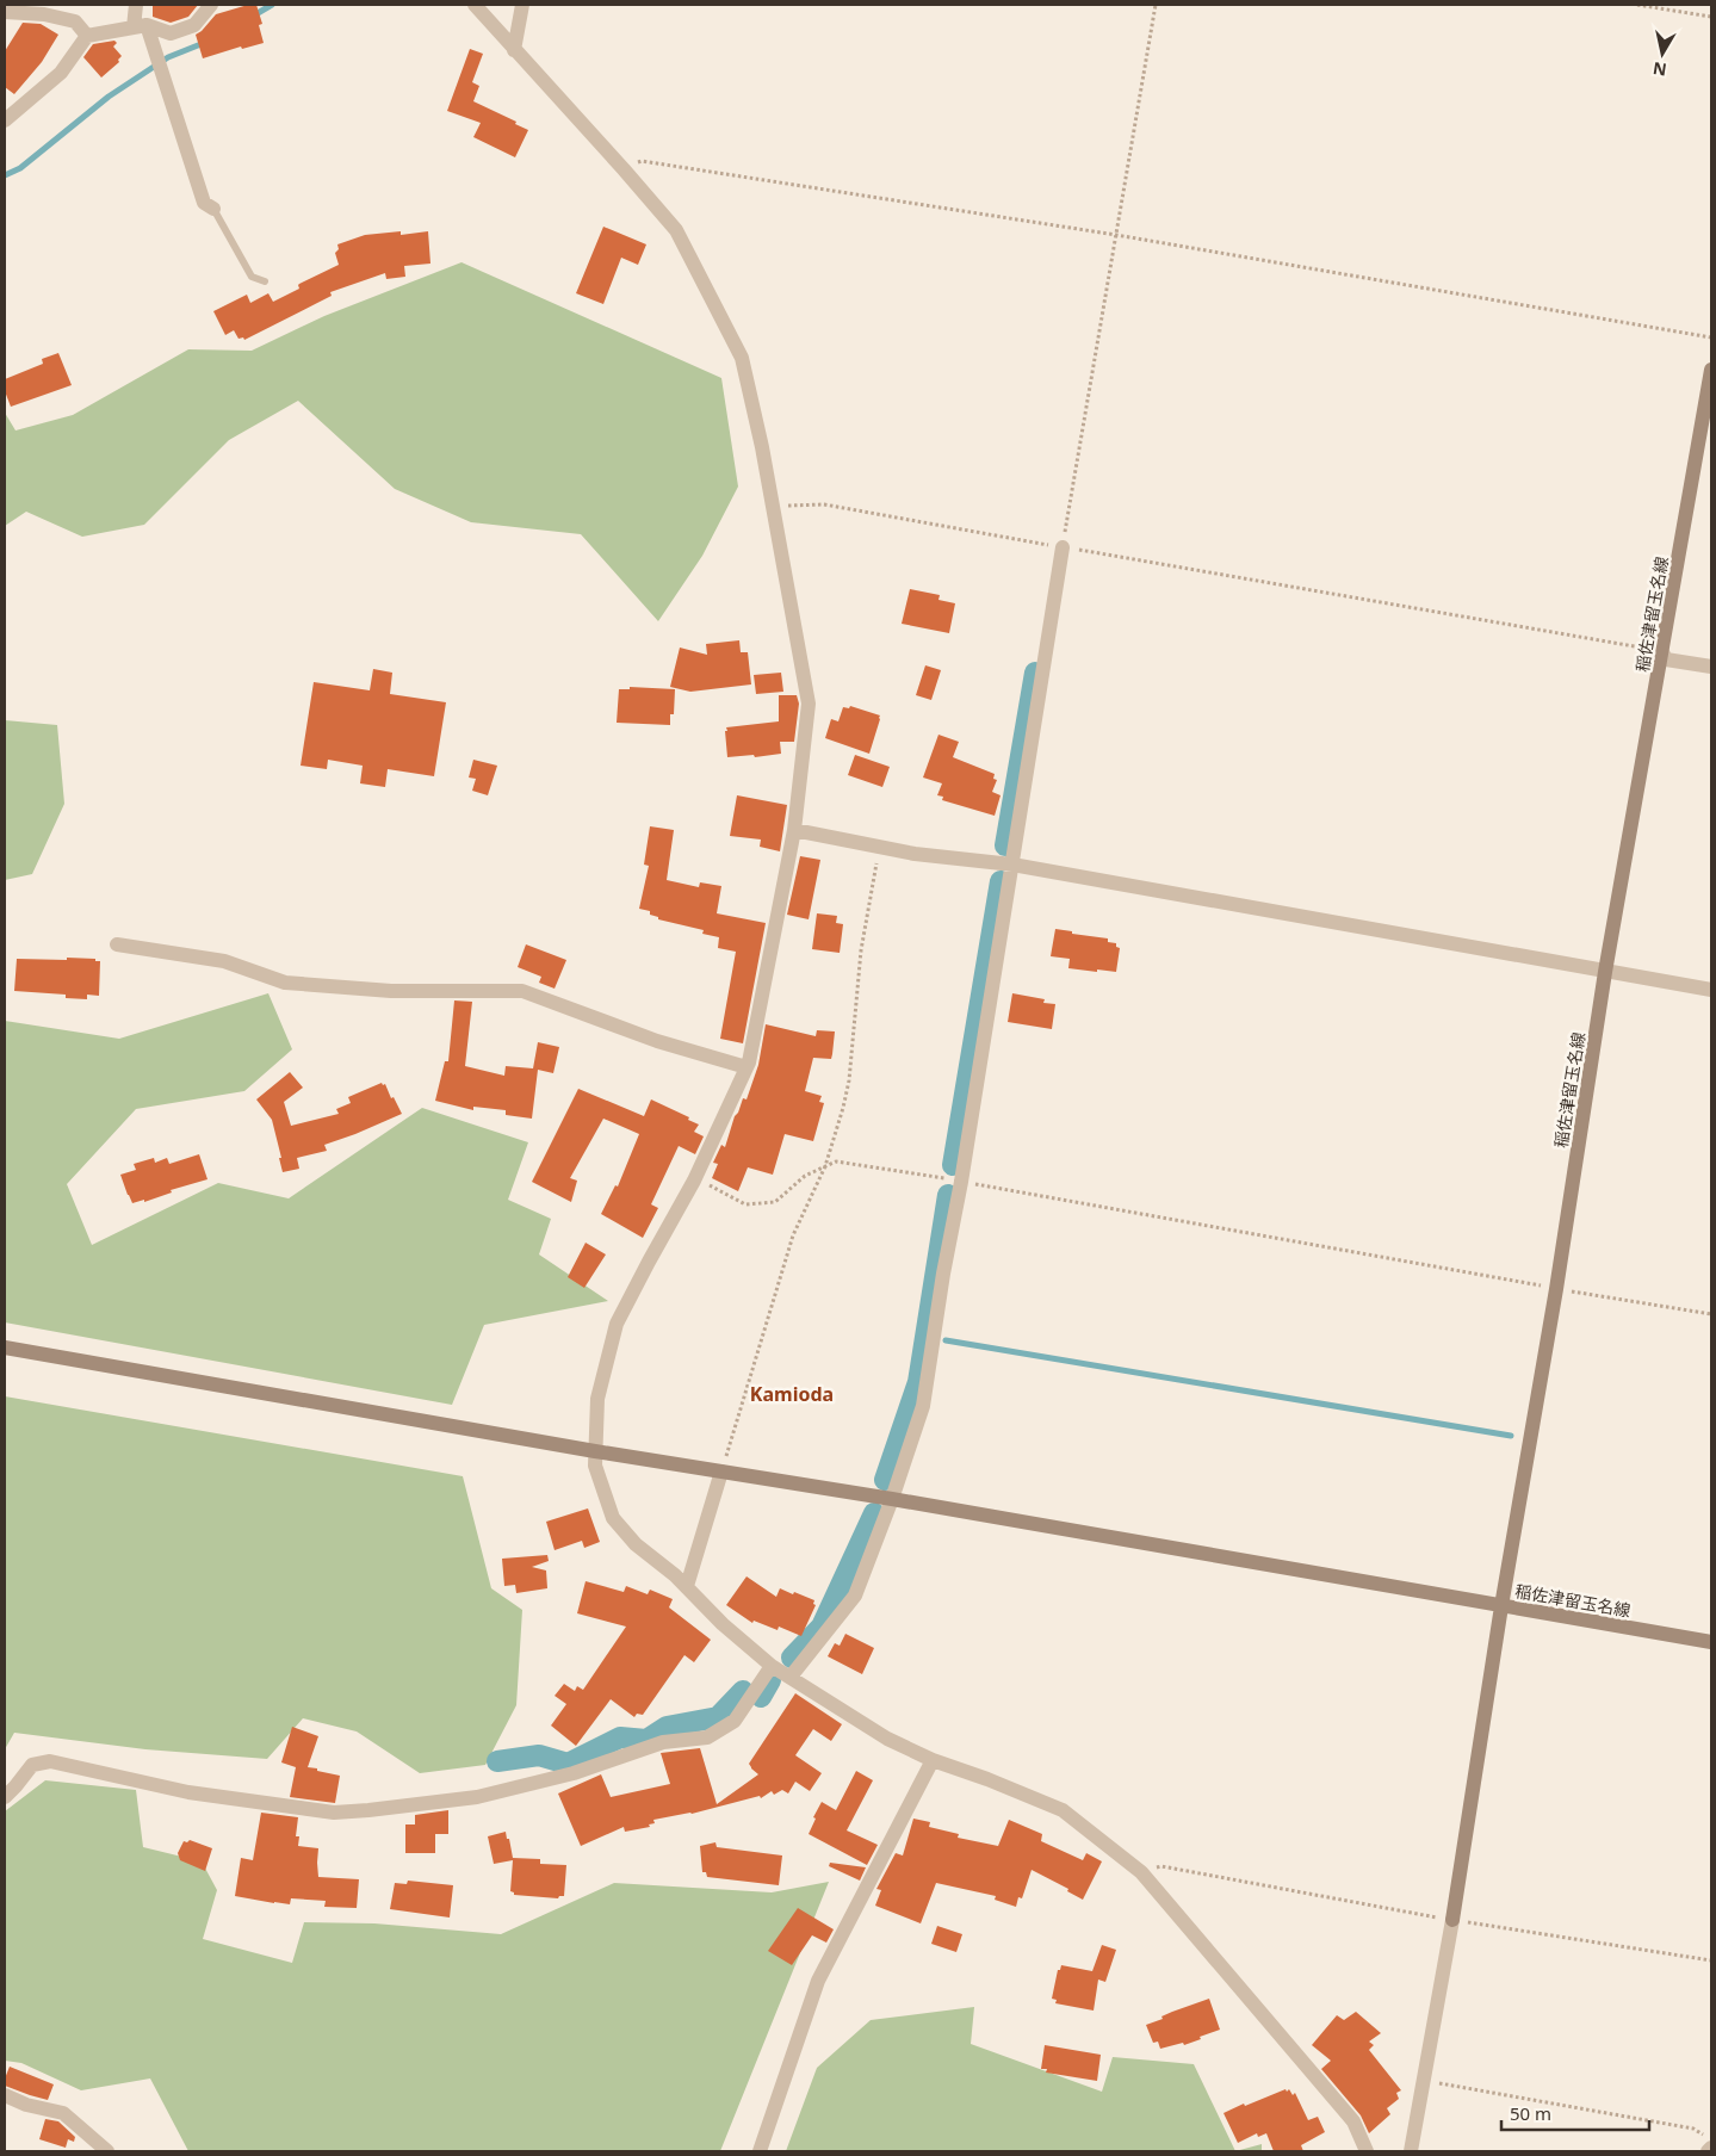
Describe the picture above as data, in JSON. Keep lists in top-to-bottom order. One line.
{"streets":{"street":["稲佐津留玉名線"]},"districts":["Kamioda"],"scale_bar":"50 m","north":"bottom"}
